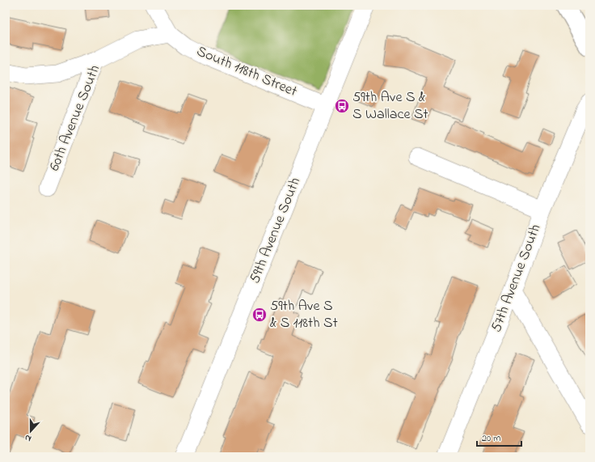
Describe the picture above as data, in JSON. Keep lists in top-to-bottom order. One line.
{"streets":{"street":["South 118th Street","60th Avenue South","59th Avenue South","57th Avenue South"]},"crossings":[["South 118th Street","60th Avenue South"],["South 118th Street","59th Avenue South"]],"places":{"bus stop":["59th Ave S & S Wallace St","59th Ave S & S 118th St"]},"scale_bar":"20 m","north":"bottom"}
